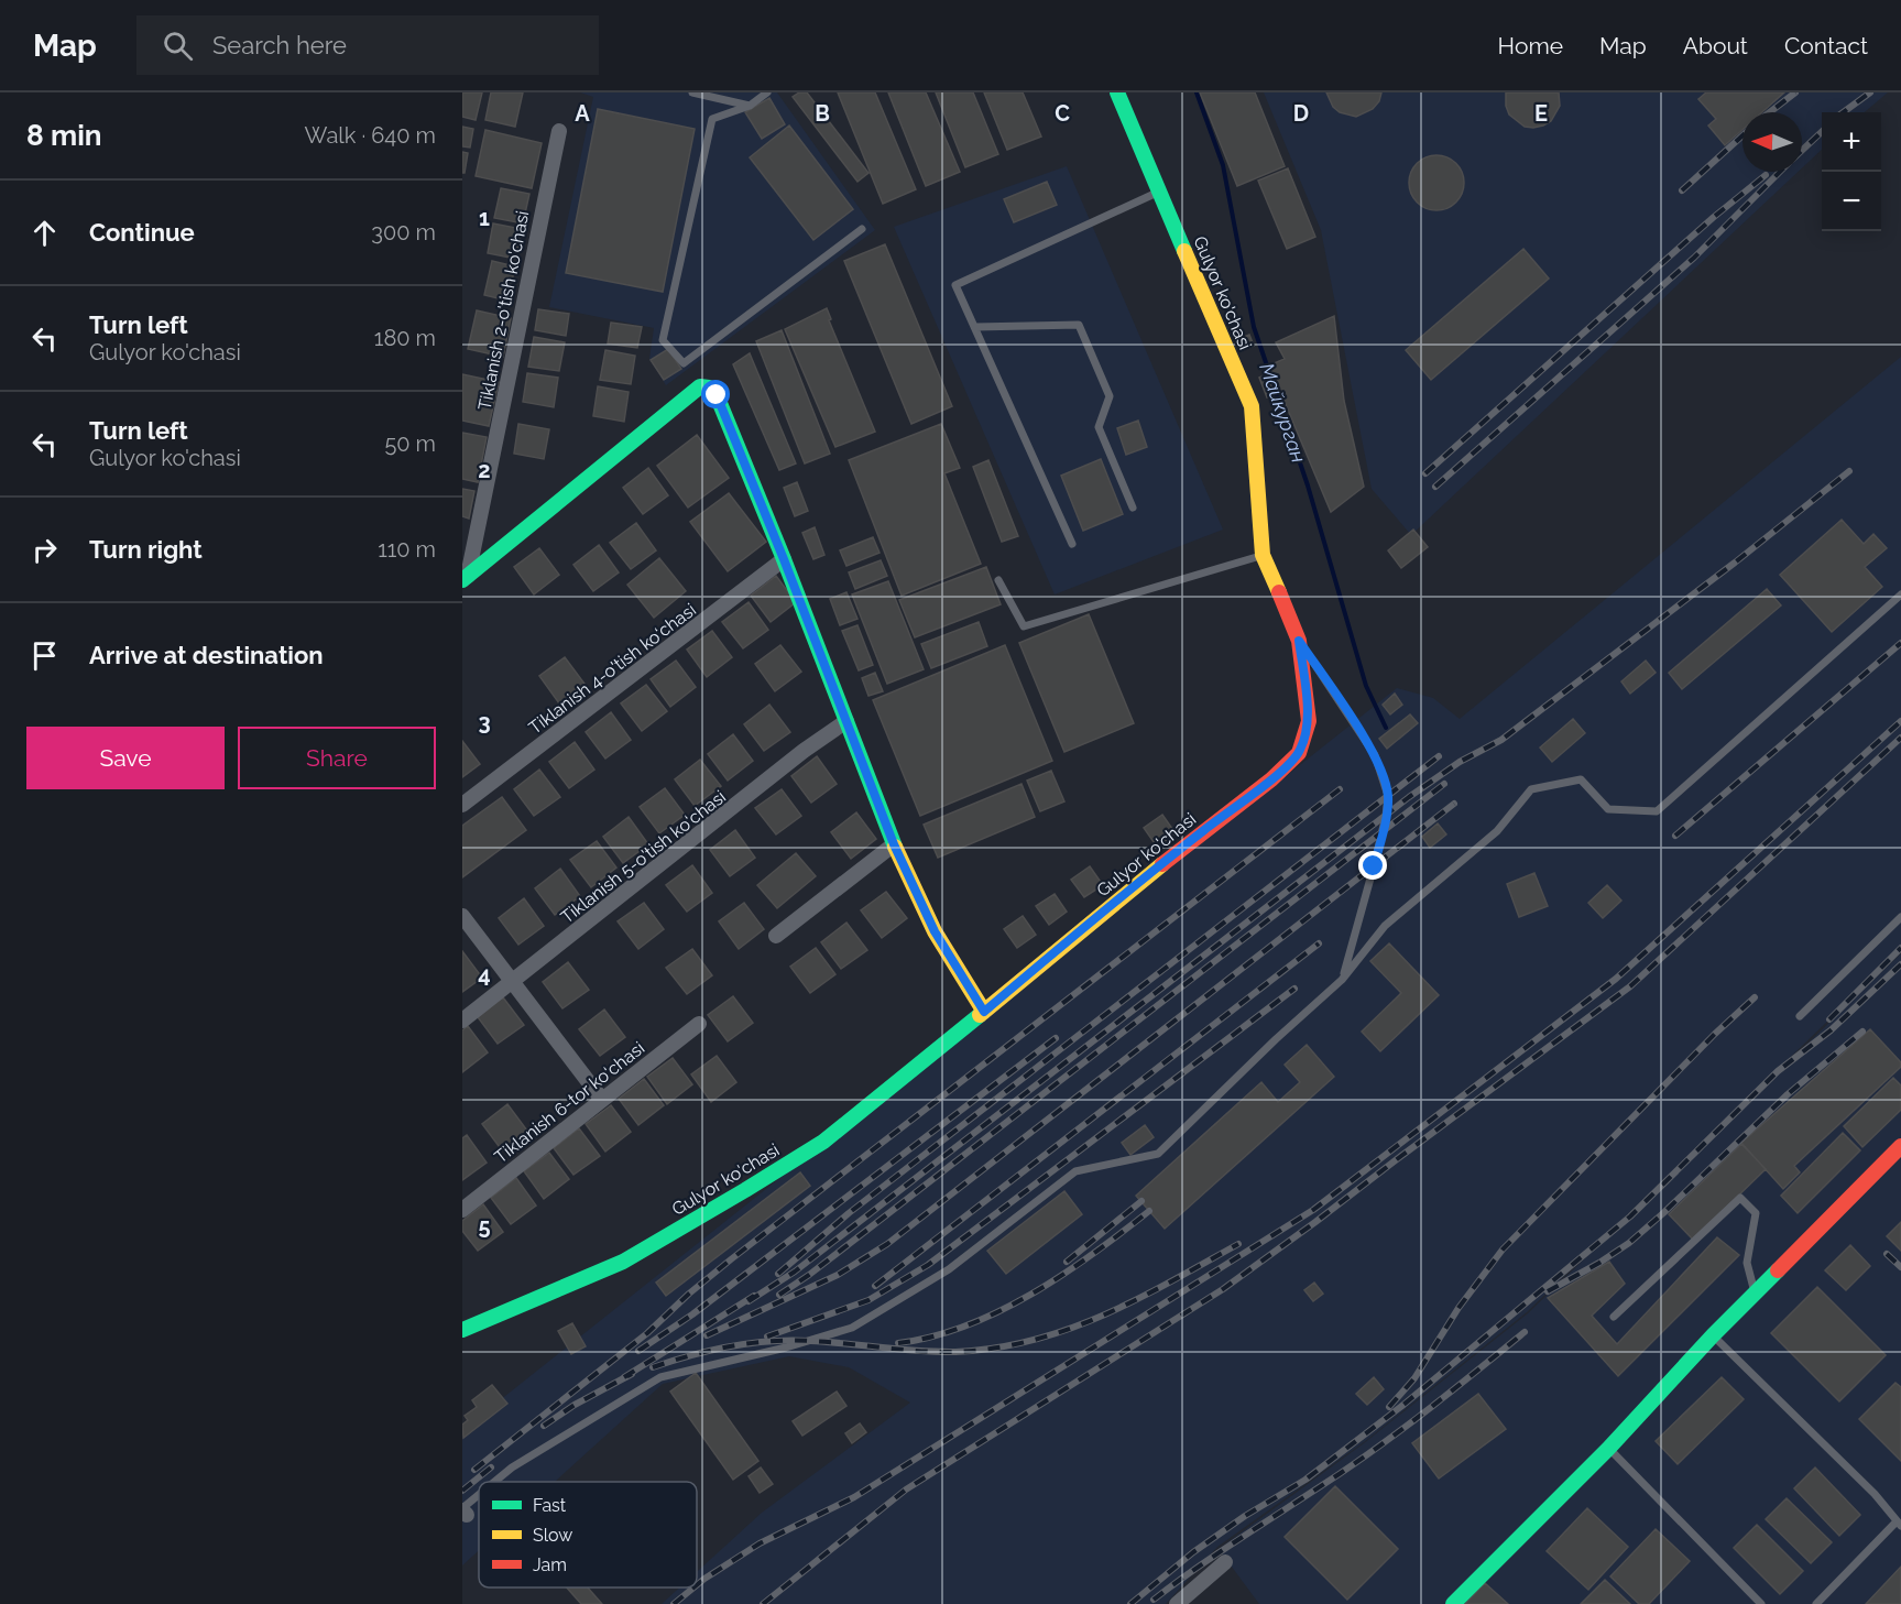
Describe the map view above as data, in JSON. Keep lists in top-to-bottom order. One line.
{"streets":{"street":["Gulyor ko'chasi","Tiklanish 2-o'tish ko'chasi","Tiklanish 4-o'tish ko‘chasi","Tiklanish 5-o'tish ko‘chasi","Tiklanish 6-tor ko‘chasi"]},"crossings":[["Tiklanish 2-o'tish ko'chasi","Tiklanish 4-o'tish ko‘chasi"]],"water":["Майкурган"],"legend":["Fast","Slow","Jam"],"north":"left","page":{"header":"Map","search":"Search here","nav":["Home","Map","About","Contact"],"heading":["8 min","Walk · 640 m"],"map_buttons":["+","−"],"list":[["Continue","300 m"],["Turn left","Gulyor ko'chasi","180 m"],["Turn left","Gulyor ko'chasi","50 m"],["Turn right","110 m"],"Arrive at destination"],"buttons":["Save","Share"]},"grid":{"columns":["A","B","C","D","E"],"rows":["1","2","3","4","5"]}}
